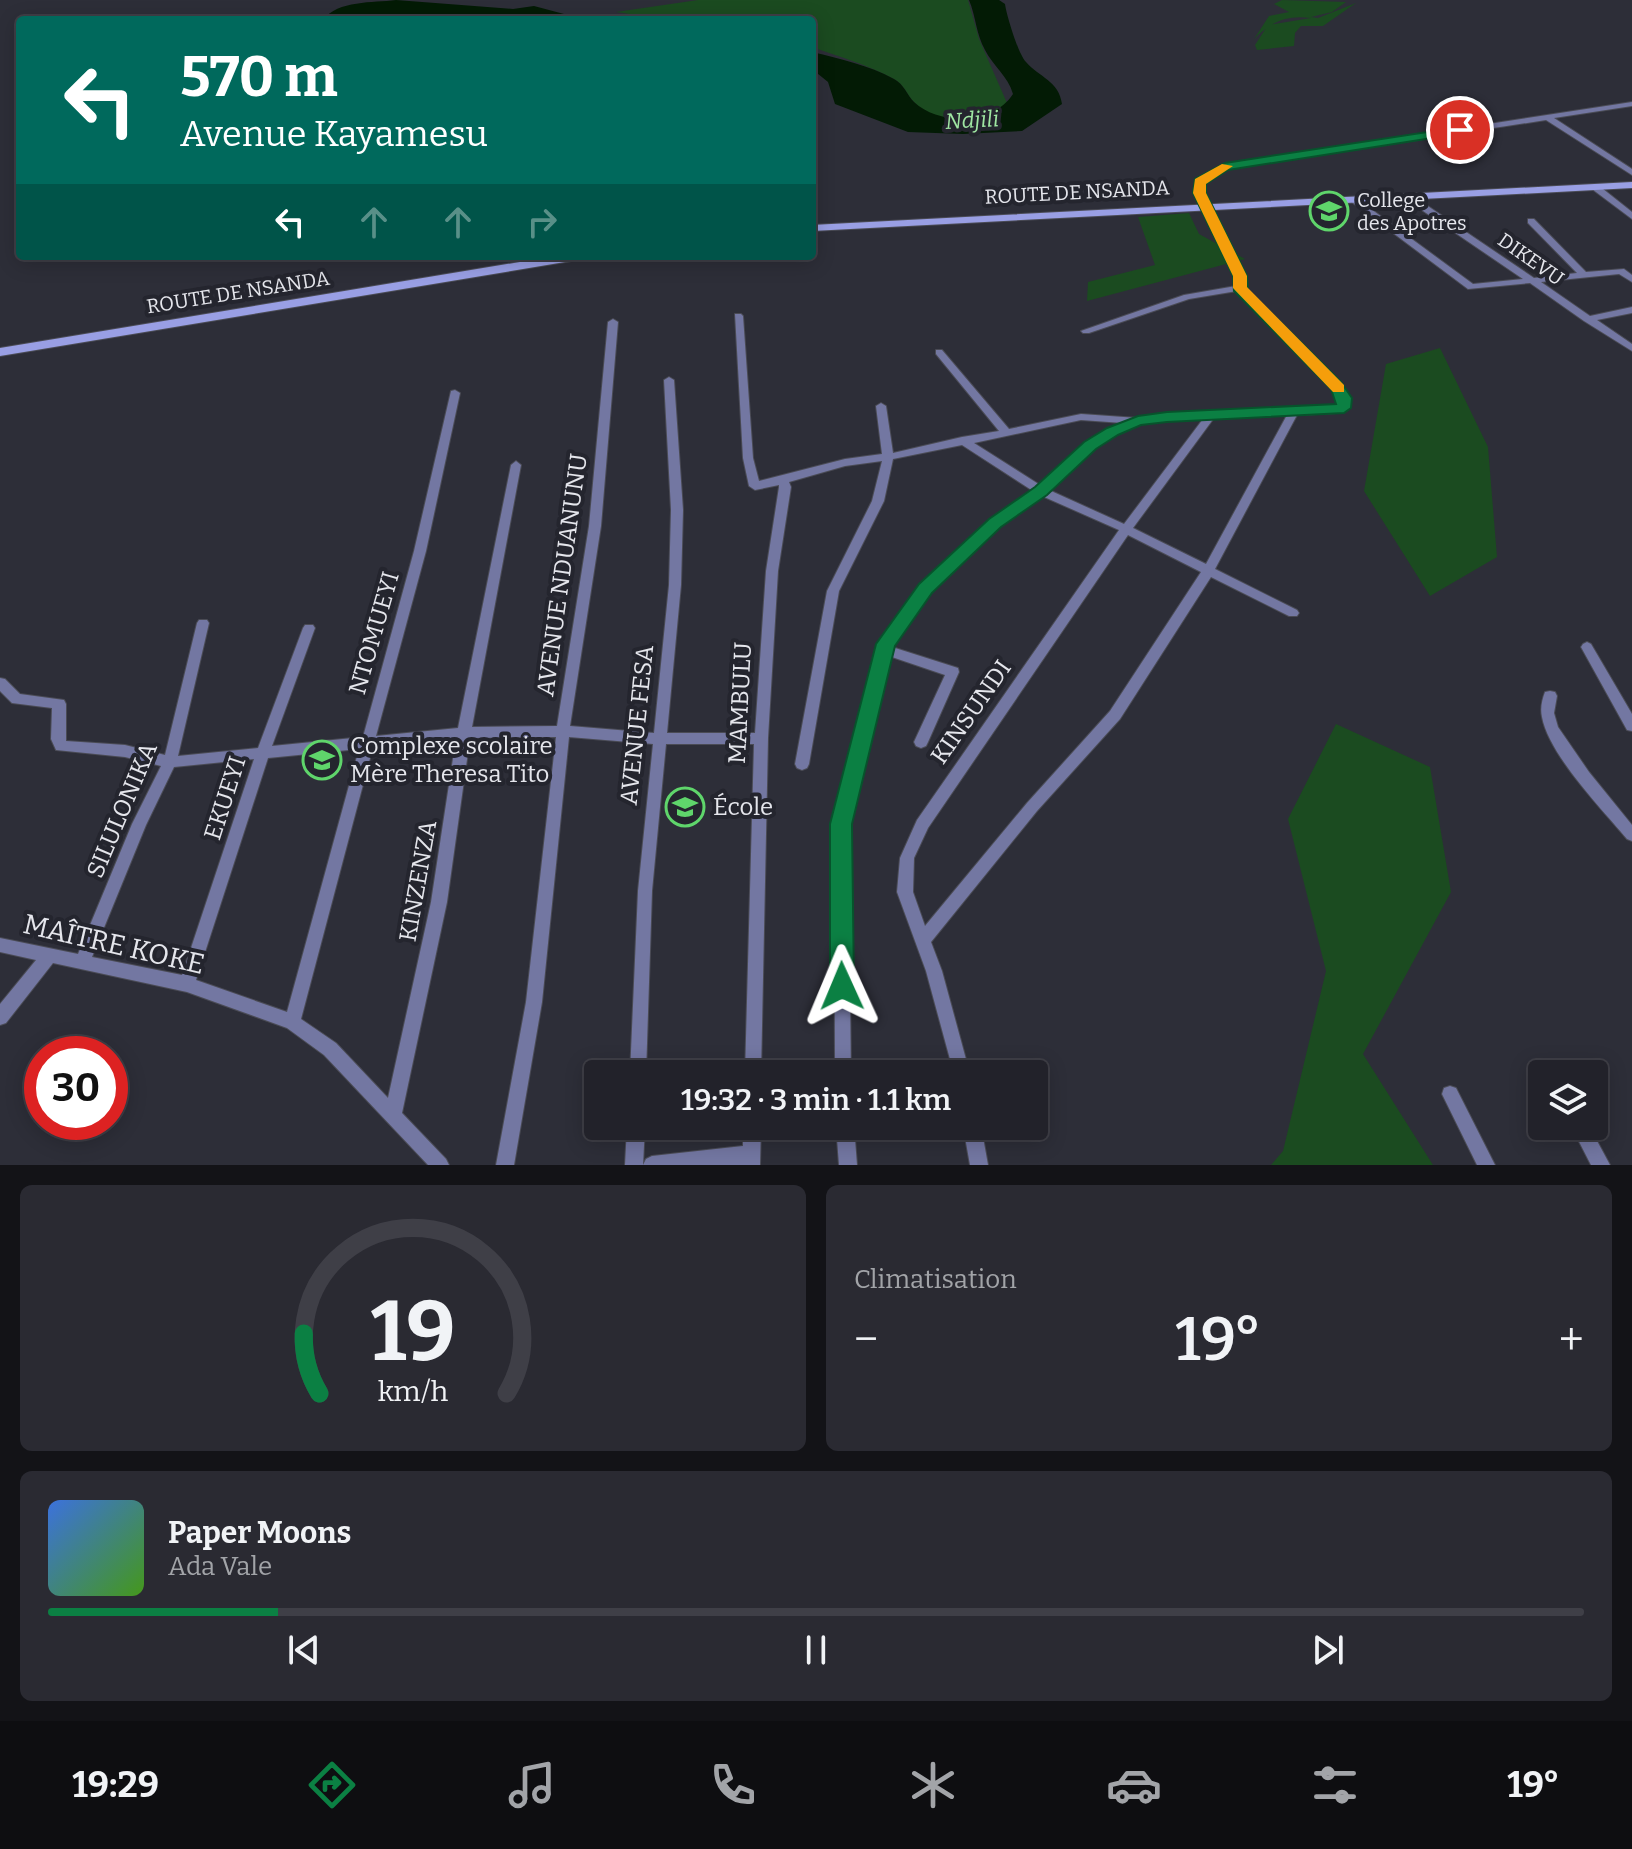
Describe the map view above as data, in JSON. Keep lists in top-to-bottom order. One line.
{"streets":{"street":["ROUTE DE NSANDA","DIKEVU","AVENUE NDUANUNU","NTOMUEYI","MAMBULU","KINSUNDI","AVENUE FESA","EKUEYI","SILULONIKA","KINZENZA","MAÎTRE KOKE"]},"crossings":[["ROUTE DE NSANDA","DIKEVU"],["NTOMUEYI","MAÎTRE KOKE"],["EKUEYI","MAÎTRE KOKE"],["SILULONIKA","MAÎTRE KOKE"],["KINZENZA","MAÎTRE KOKE"]],"water":["Ndjili"],"places":{"school or university":["College des Apotres","Complexe scolaire Mère Theresa Tito","École"]},"page":{"turn":["570 m","Avenue Kayamesu"],"limit":"30","trip":"19:32 · 3 min · 1.1 km","tile":"Climatisation","heat":["−","19°","+"],"song":["Paper Moons","Ada Vale"],"tabs":["19:29","19°"],"gauge":["19","km/h"]}}
